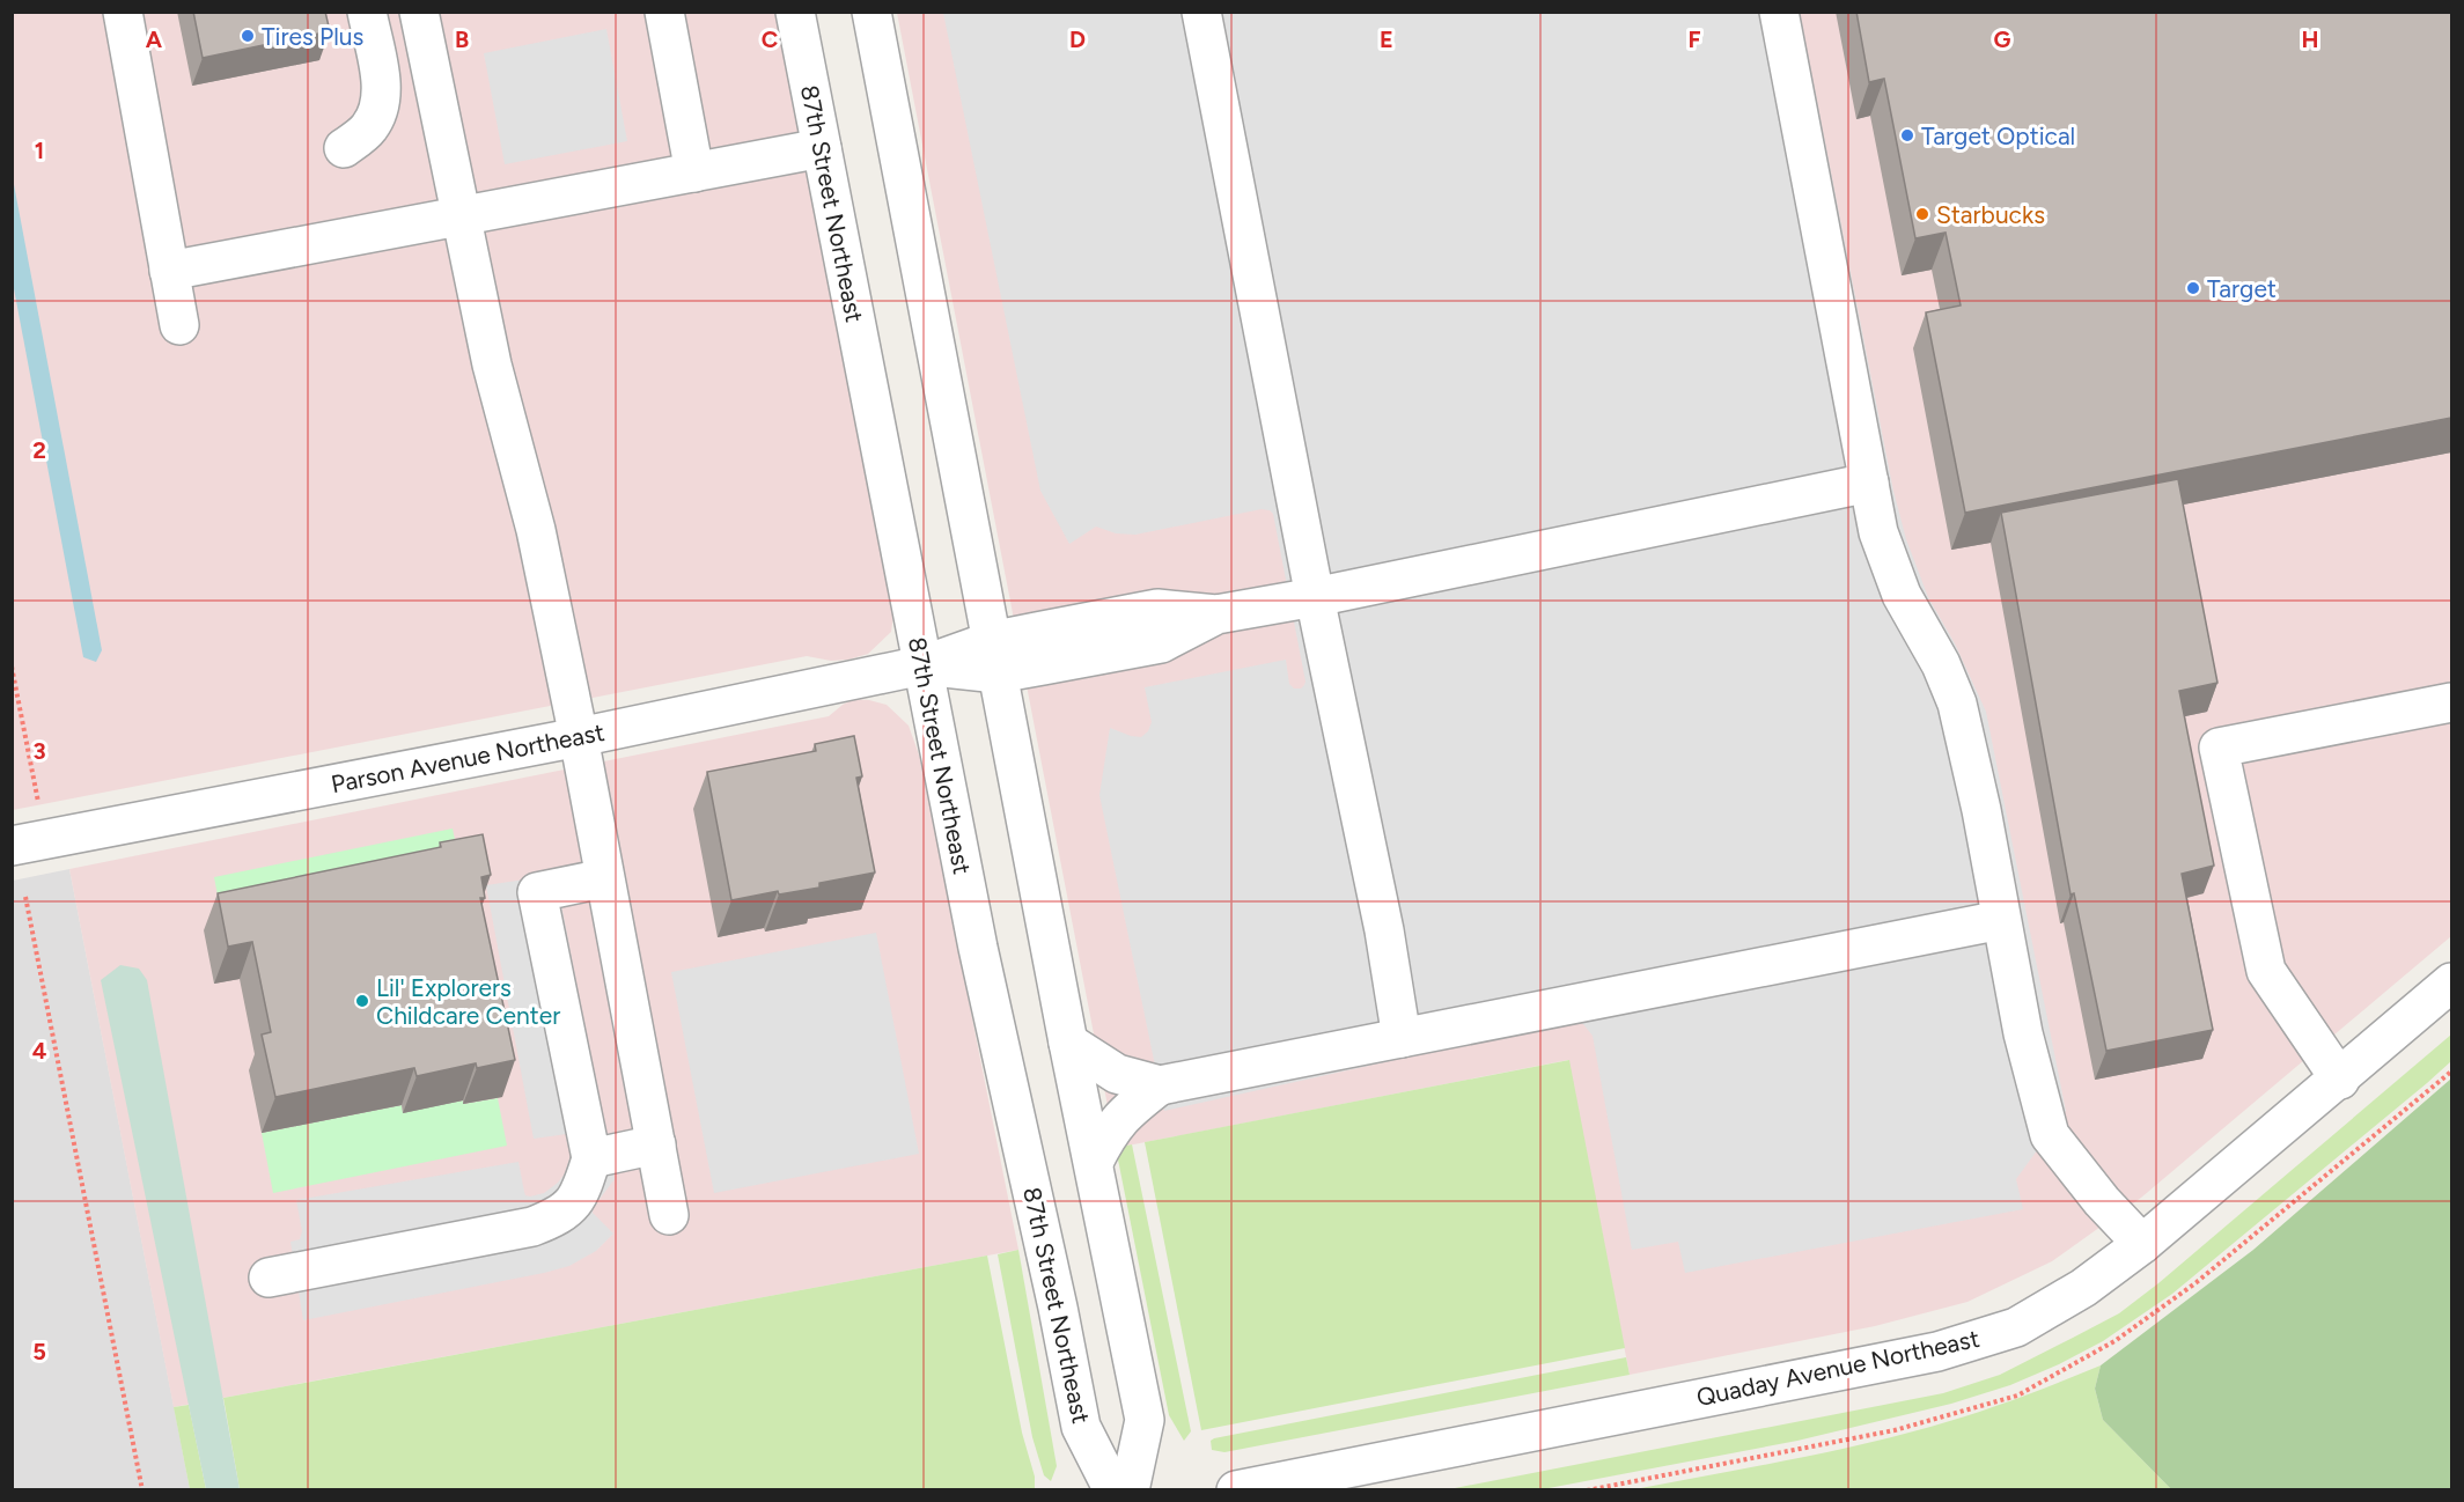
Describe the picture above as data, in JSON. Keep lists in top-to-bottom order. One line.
{"streets":{"street":["87th Street Northeast","Parson Avenue Northeast","Quaday Avenue Northeast"]},"crossings":[["87th Street Northeast","Parson Avenue Northeast"]],"places":["Tires Plus","Target Optical","Starbucks","Target","Lil' Explorers Childcare Center"],"grid":{"columns":["A","B","C","D","E","F","G","H"],"rows":["1","2","3","4","5"]}}
